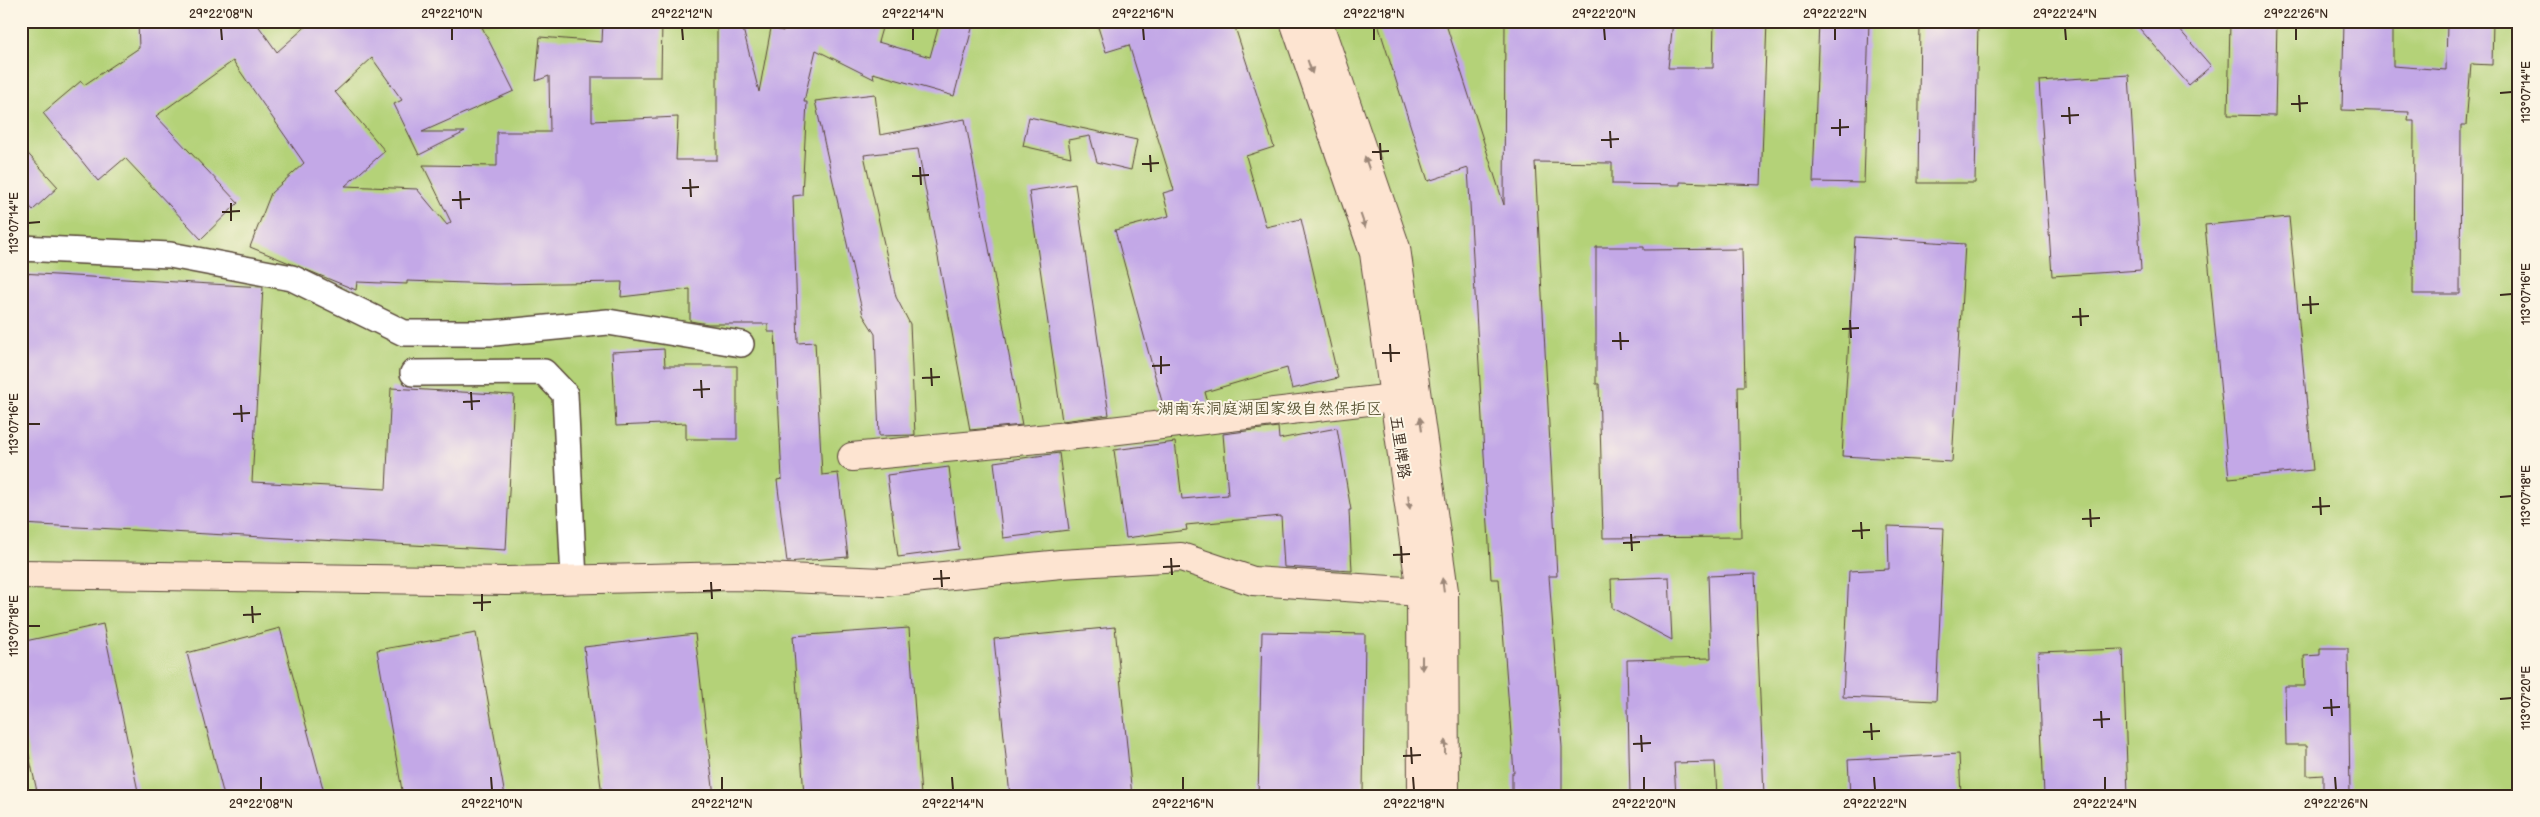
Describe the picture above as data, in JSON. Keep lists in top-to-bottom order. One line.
{"streets":{"main road":["五里牌路"]},"parks":["湖南东洞庭湖国家级自然保护区"],"coordinates":["29°22'08\"N","29°22'10\"N","29°22'12\"N","29°22'14\"N","29°22'16\"N","29°22'18\"N","29°22'20\"N","29°22'22\"N","29°22'24\"N","29°22'26\"N","113°07'14\"E","113°07'16\"E","113°07'18\"E","113°07'20\"E"]}
